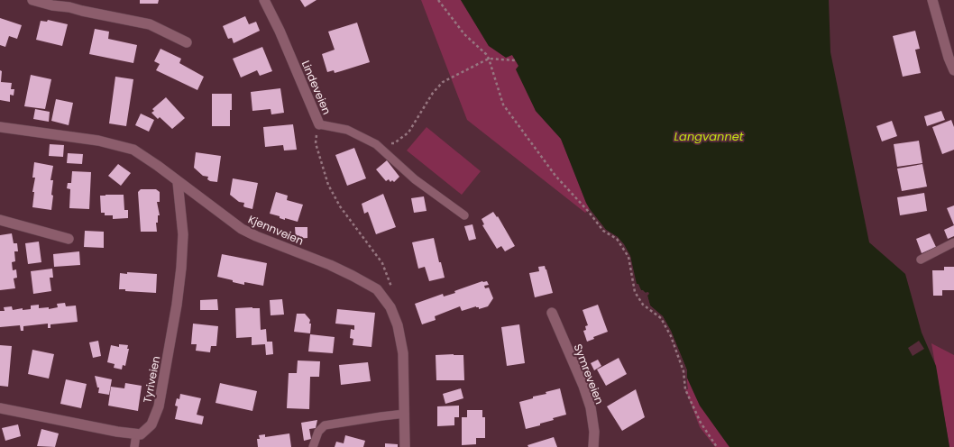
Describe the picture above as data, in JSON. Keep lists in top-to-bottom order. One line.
{"streets":{"street":["Lindeveien","Kjennveien","Symreveien","Tyriveien"]},"crossings":[["Kjennveien","Tyriveien"]],"water":["Langvannet"]}
